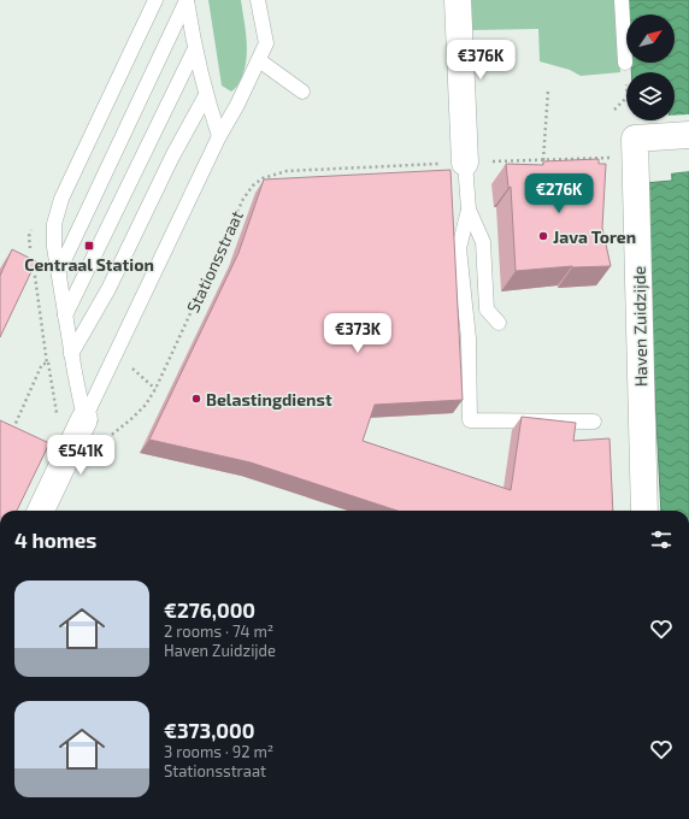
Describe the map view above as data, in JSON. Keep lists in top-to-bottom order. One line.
{"streets":{"street":["Haven Zuidzijde"],"path":["Stationsstraat"]},"crossings":[["Stationsstraat","Haven Zuidzijde"]],"places":{"other":["Java Toren","Belastingdienst"],"transit":["Centraal Station"]},"north":"top right","page":{"price":["€376K","€276K","€373K","€541K"],"heading":"4 homes","list":[{"name":"€276,000","note":"2 rooms · 74 m² · Haven Zuidzijde"},{"name":"€373,000","note":"3 rooms · 92 m² · Stationsstraat"}]}}
